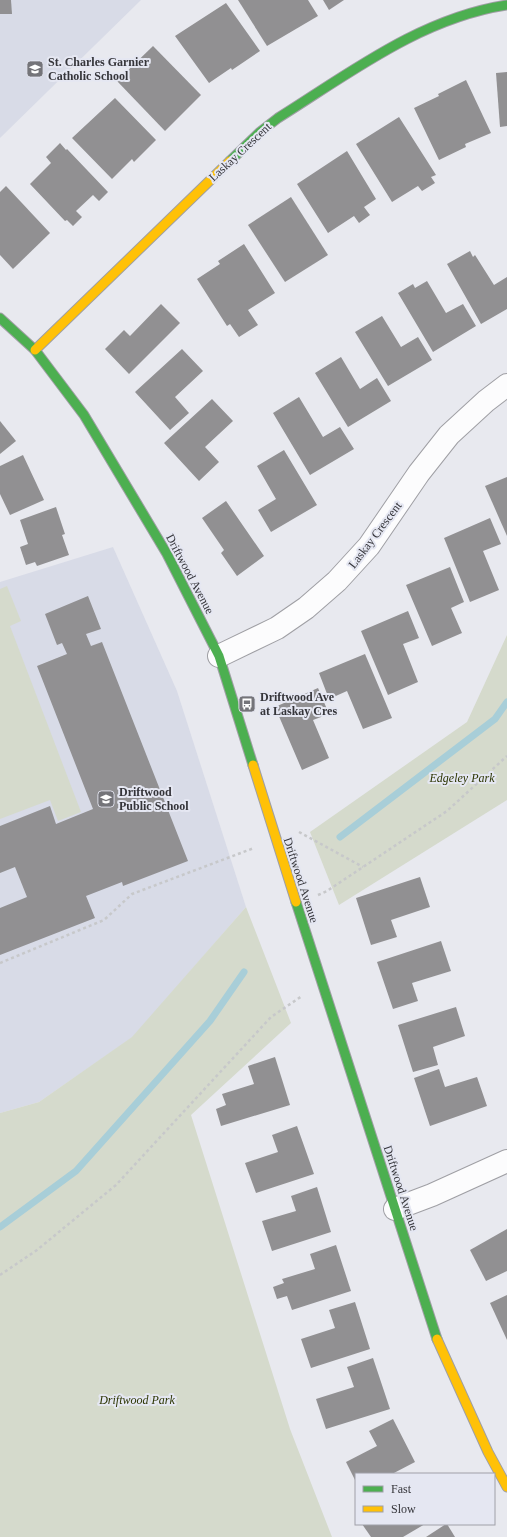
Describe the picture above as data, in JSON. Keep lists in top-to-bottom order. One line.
{"streets":{"street":["Laskay Crescent","Driftwood Avenue"]},"crossings":[["Laskay Crescent","Driftwood Avenue"]],"parks":["Edgeley Park","Driftwood Park"],"places":{"school or university":["St. Charles Garnier Catholic School","Driftwood Public School"],"bus stop":["Driftwood Ave at Laskay Cres"]},"legend":["Fast","Slow"]}
